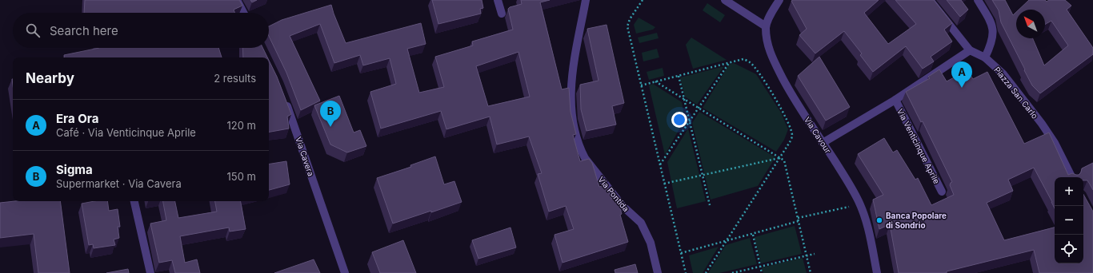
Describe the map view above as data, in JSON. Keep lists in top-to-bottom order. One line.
{"streets":{"street":["Piazza San Carlo","Via Cavour","Via Venticinque Aprile","Via Cavera","Via Pontida"]},"crossings":[["Piazza San Carlo","Via Venticinque Aprile"],["Via Cavour","Via Venticinque Aprile"]],"places":["Banca Popolare di Sondrio"],"north":"top left","page":{"search":"Search here","heading":["Nearby","2 results"],"pins":["A","B"],"list":[{"mark":"A","name":"Era Ora","note":"Café · Via Venticinque Aprile","value":"120 m"},{"mark":"B","name":"Sigma","note":"Supermarket · Via Cavera","value":"150 m"}],"map_buttons":["+","−"]}}
